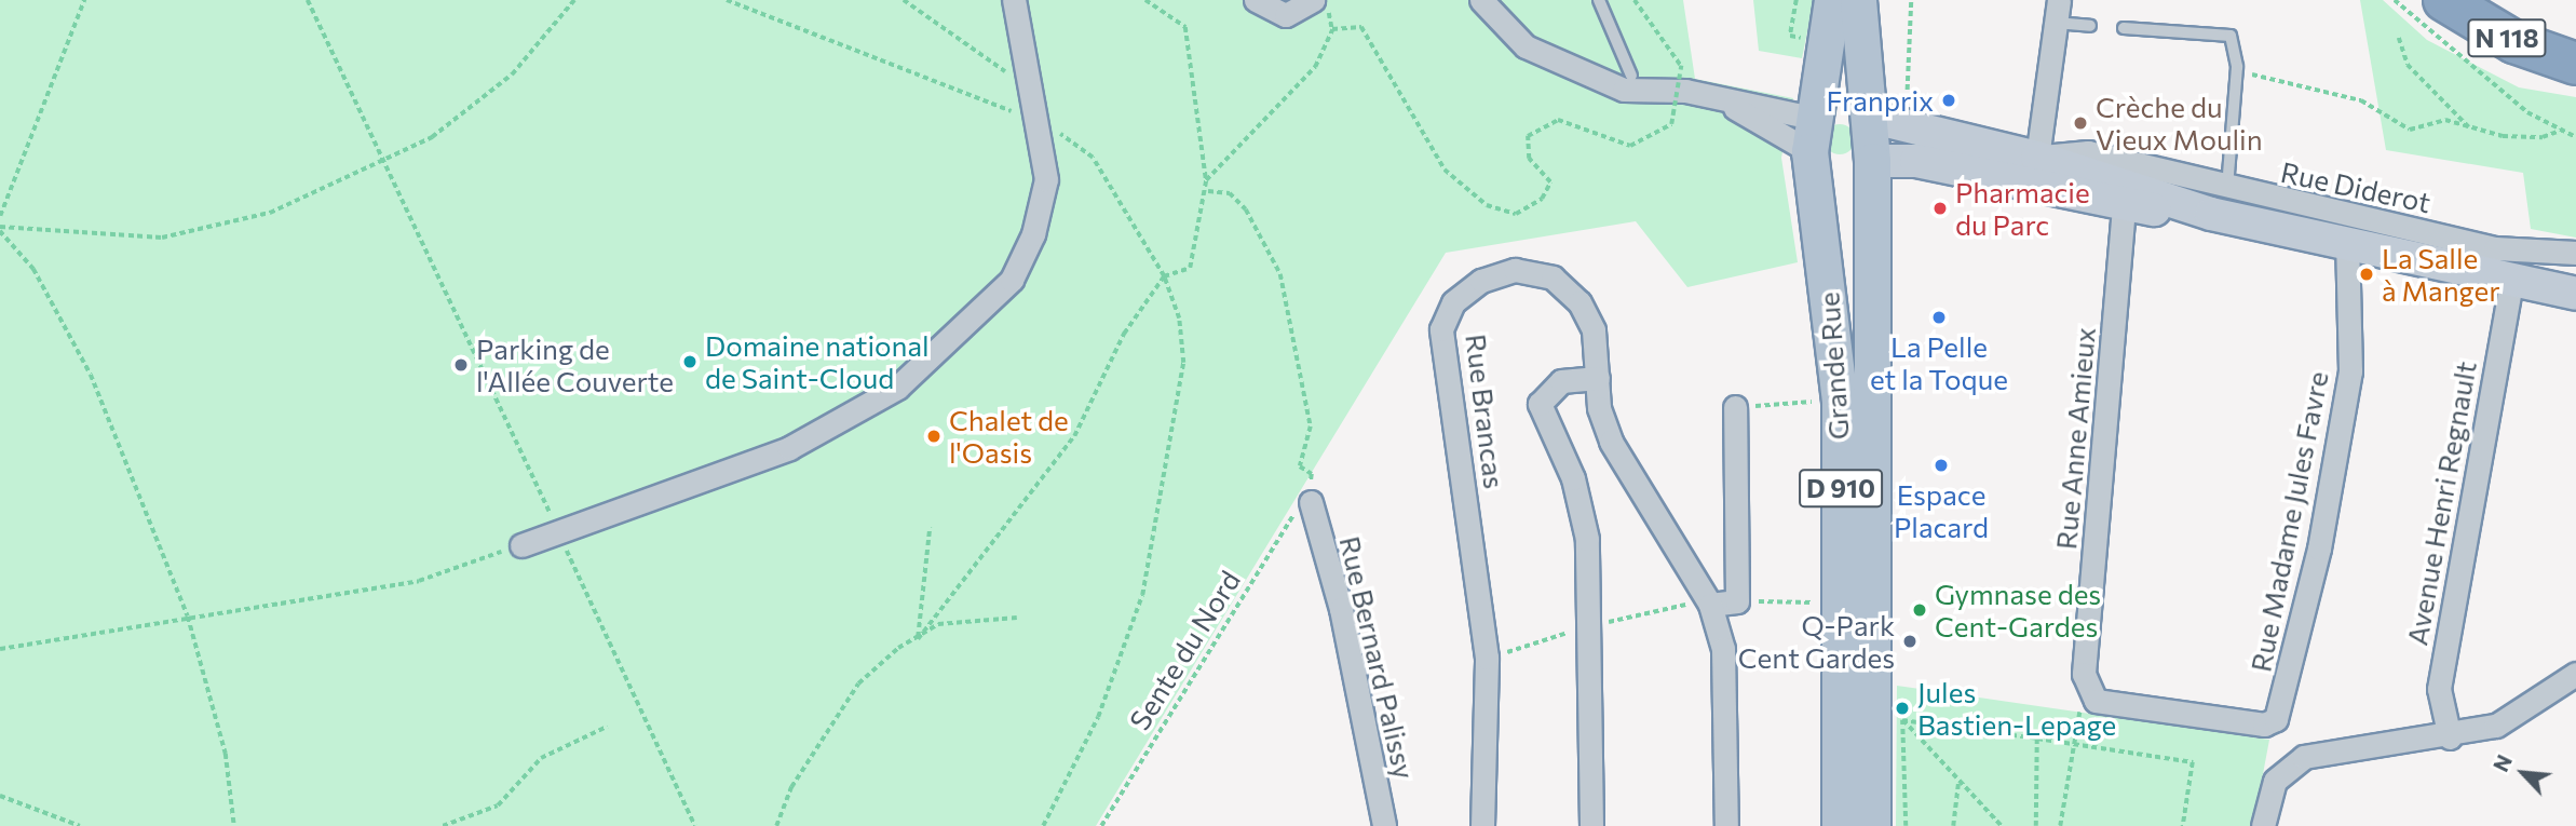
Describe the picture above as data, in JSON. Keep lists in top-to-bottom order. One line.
{"streets":{"highway":["N 118"],"main road":["Grande Rue","D 910"],"street":["Rue Diderot","Rue Brancas","Rue Anne Amieux","Avenue Henri Regnault","Rue Madame Jules Favre","Rue Bernard Palissy"],"path":["Sente du Nord"]},"crossings":[["Rue Anne Amieux","Rue Madame Jules Favre"],["Sente du Nord","Rue Bernard Palissy"]],"places":["Franprix","Crèche du Vieux Moulin","Pharmacie du Parc","La Salle à Manger","La Pelle et la Toque","Domaine national de Saint-Cloud","Parking de l'Allée Couverte","Chalet de l'Oasis","Espace Placard","Gymnase des Cent-Gardes","Q-Park Cent Gardes","Jules Bastien-Lepage"],"north":"top left"}
